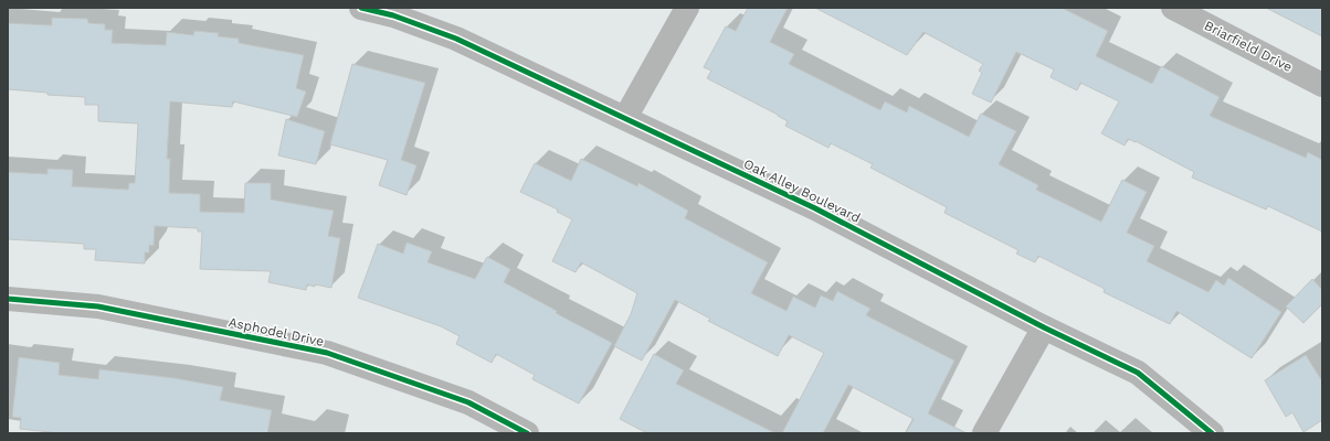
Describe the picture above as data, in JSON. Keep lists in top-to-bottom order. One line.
{"streets":{"street":["Briarfield Drive","Oak Alley Boulevard","Asphodel Drive"]}}
